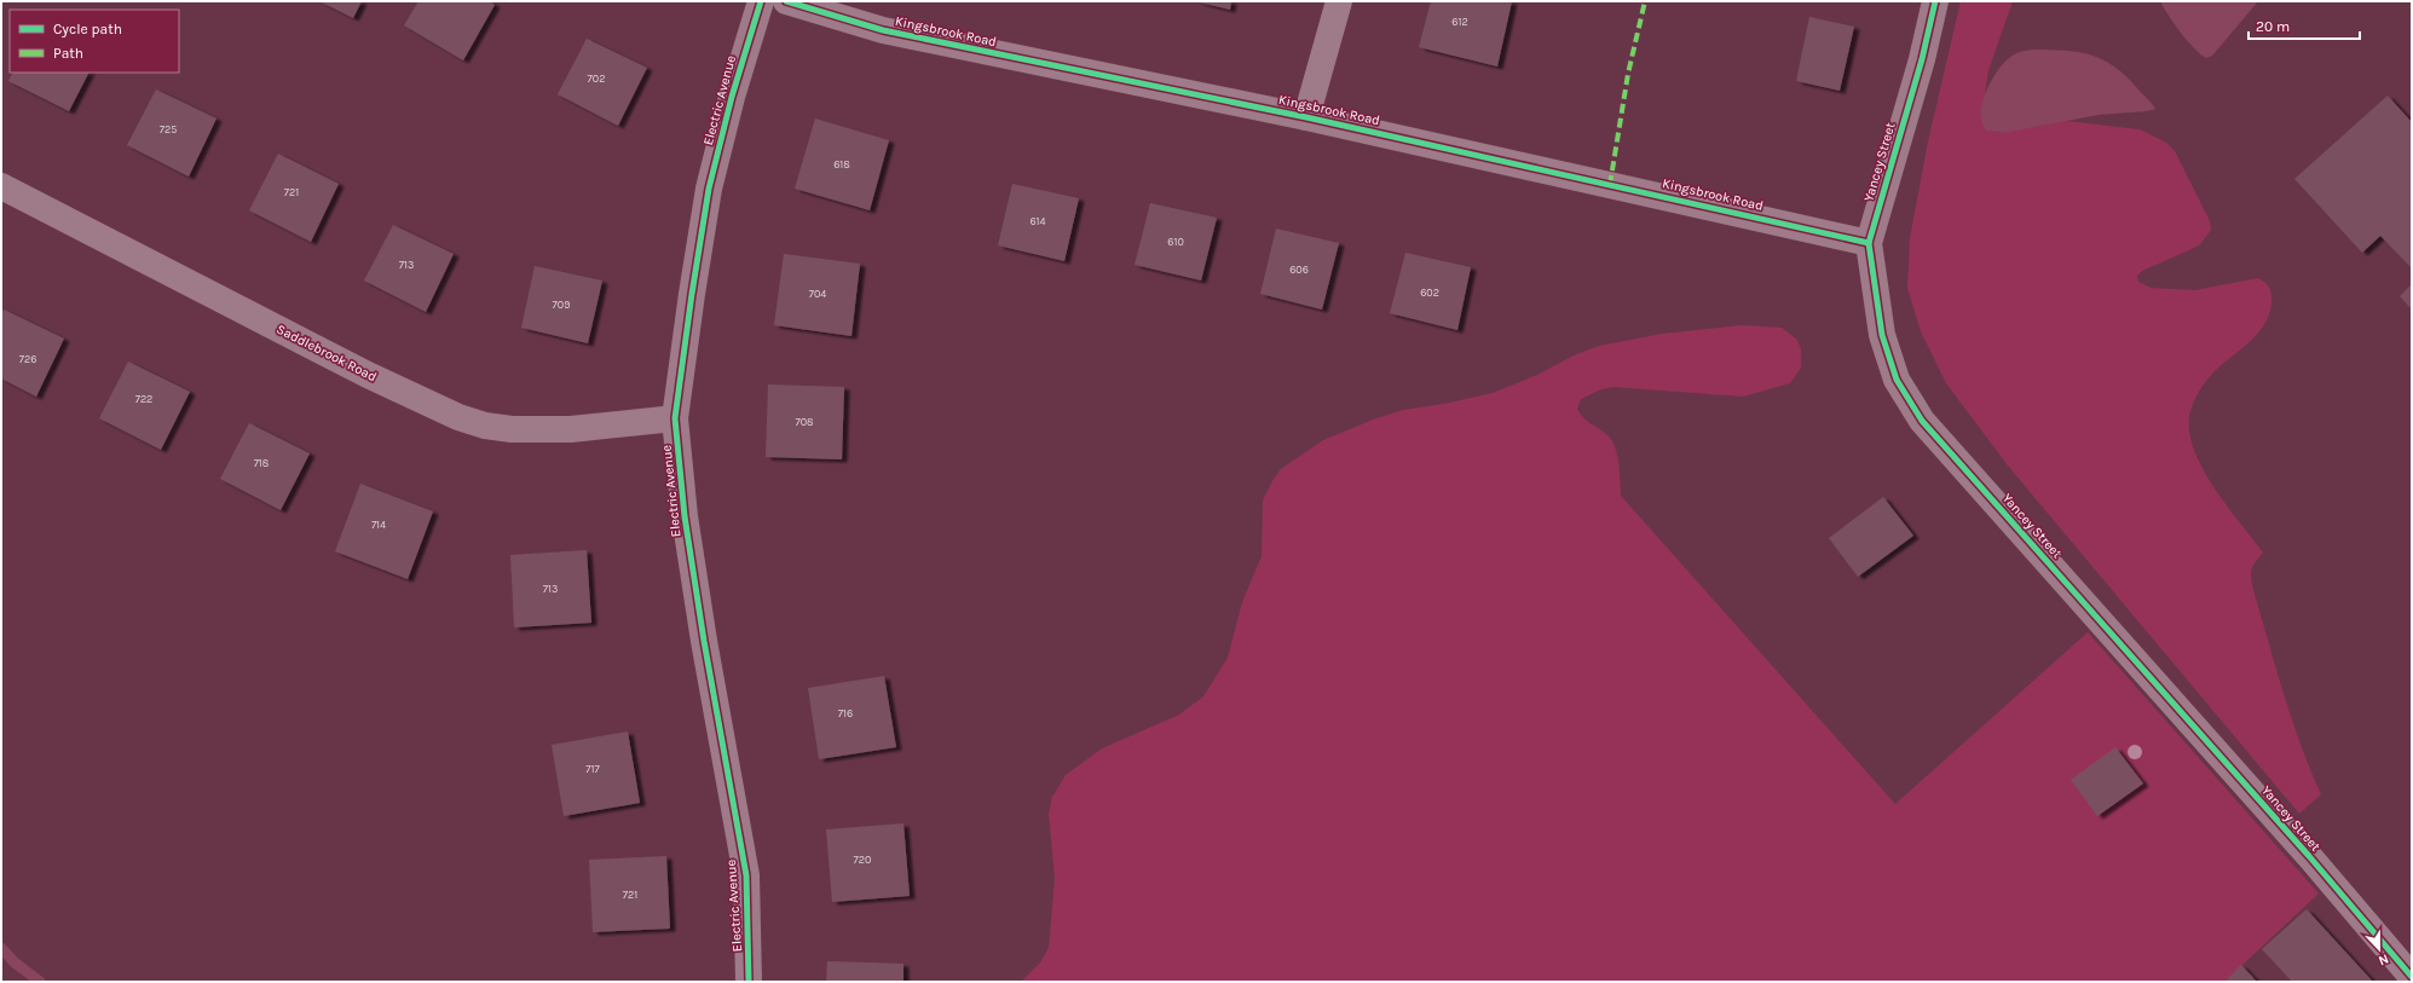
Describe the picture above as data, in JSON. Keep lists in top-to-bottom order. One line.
{"streets":{"street":["Kingsbrook Road","Electric Avenue","Yancey Street","Saddlebrook Road"]},"crossings":[["Kingsbrook Road","Yancey Street"],["Electric Avenue","Saddlebrook Road"]],"house_numbers":["612","702","725","618","721","614","610","713","606","602","704","709","726","722","708","718","714","713","716","717","720","721"],"legend":["Cycle path","Path"],"scale_bar":"20 m","north":"bottom"}
